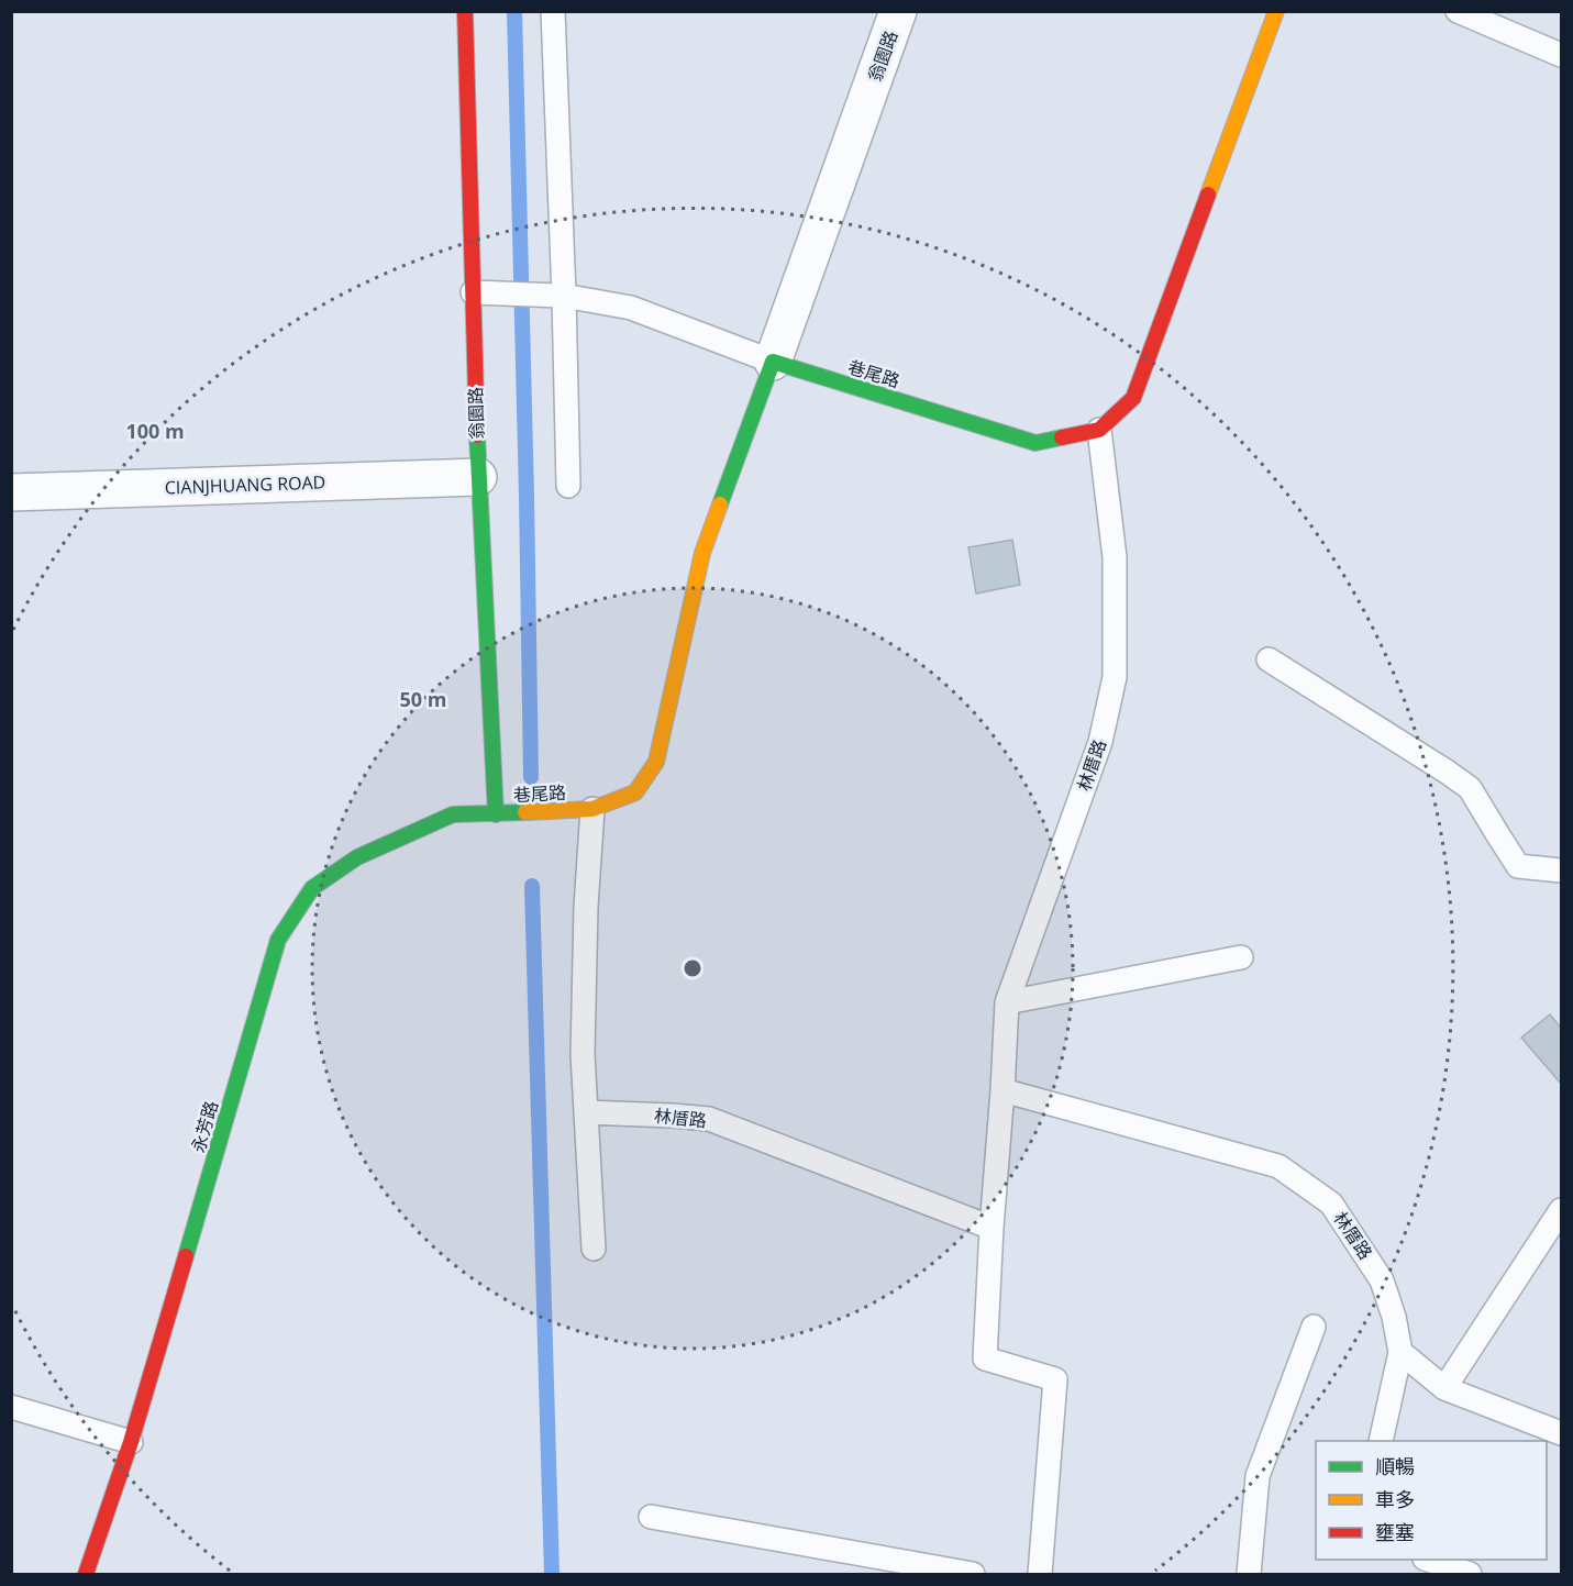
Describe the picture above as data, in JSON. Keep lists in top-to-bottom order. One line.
{"streets":{"street":["翁園路","巷尾路","CIANJHUANG ROAD","永芳路"],"lane":["林厝路"]},"crossings":[["翁園路","巷尾路"],["翁園路","CIANJHUANG ROAD"],["翁園路","永芳路"],["巷尾路","林厝路"],["巷尾路","永芳路"]],"legend":["順暢","車多","壅塞"],"rings":["100 m","50 m"]}
